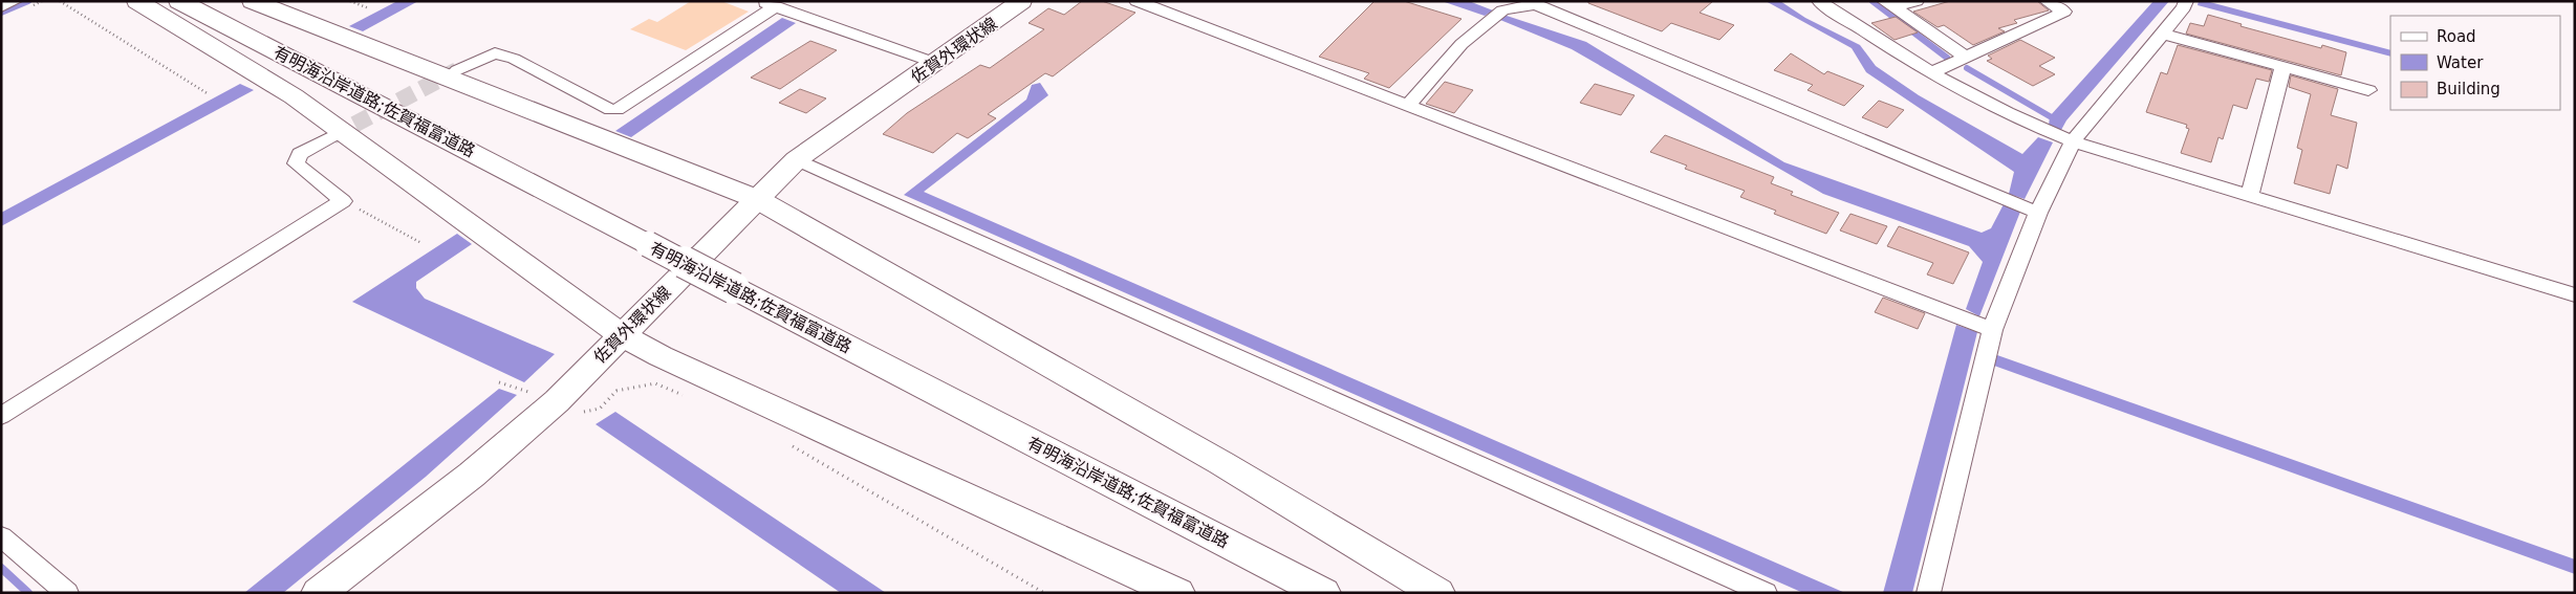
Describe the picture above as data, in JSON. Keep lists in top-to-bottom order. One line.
{"streets":{"main road":["佐賀外環状線","有明海沿岸道路;佐賀福富道路"]},"legend":["Road","Water","Building"]}
